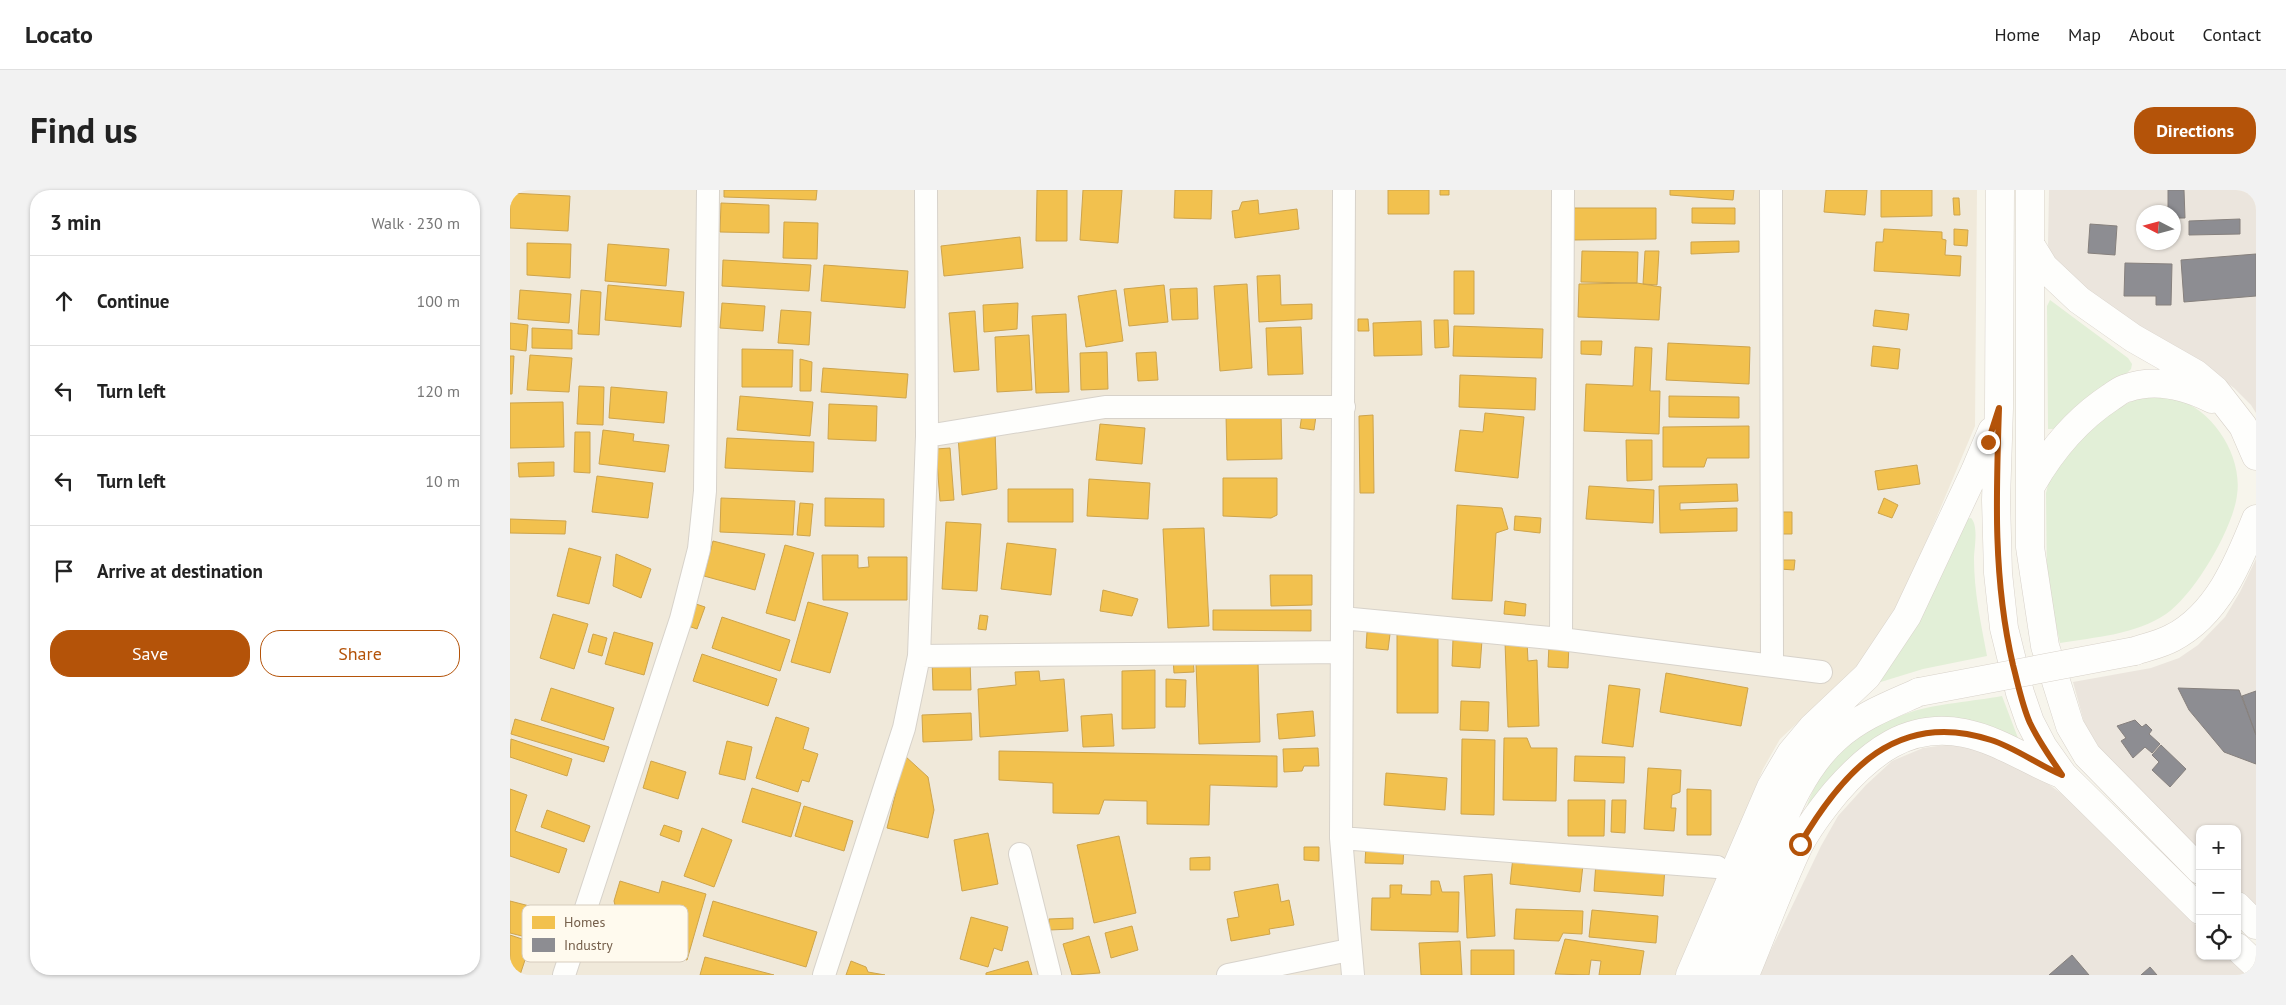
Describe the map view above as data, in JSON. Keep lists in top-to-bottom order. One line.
{"legend":["Homes","Industry"],"north":"left","page":{"header":"Locato","nav":["Home","Map","About","Contact"],"title":"Find us","buttons":["Directions",["Save","Share"]],"heading":["3 min","Walk · 230 m"],"list":[["Continue","100 m"],["Turn left","120 m"],["Turn left","10 m"],"Arrive at destination"],"map_buttons":["+","−"]}}
